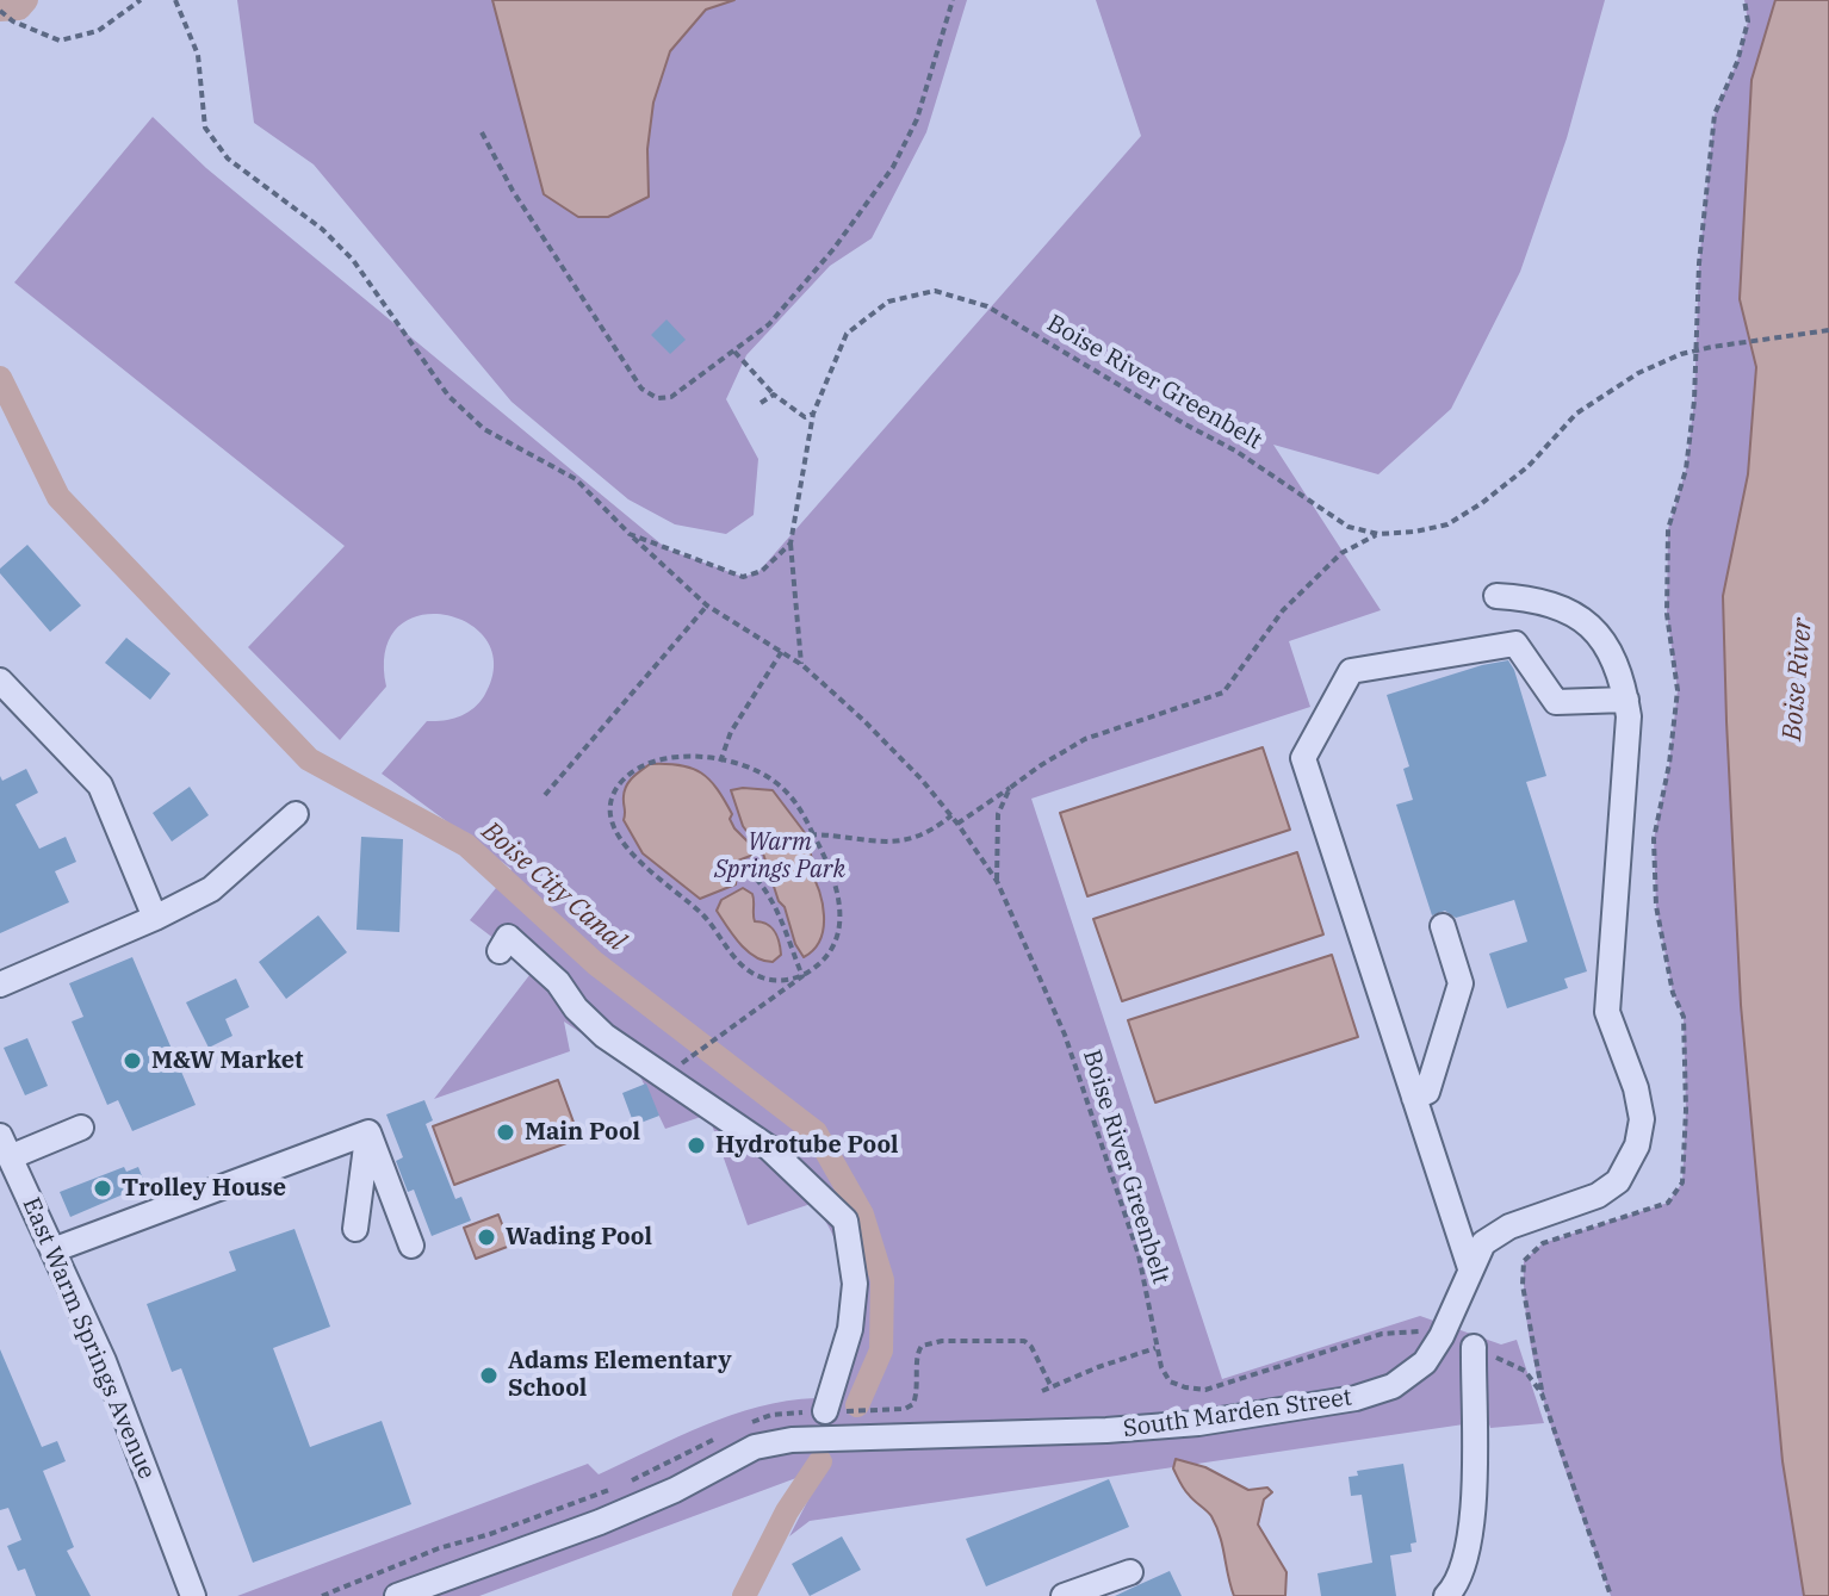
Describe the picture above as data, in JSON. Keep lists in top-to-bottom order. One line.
{"streets":{"street":["East Warm Springs Avenue","South Marden Street"],"path":["Boise River Greenbelt"]},"crossings":[["Boise River Greenbelt","South Marden Street"]],"water":["Boise River","Boise City Canal"],"parks":["Warm Springs Park"],"places":["M&W Market","Main Pool","Hydrotube Pool","Trolley House","Wading Pool","Adams Elementary School"]}
